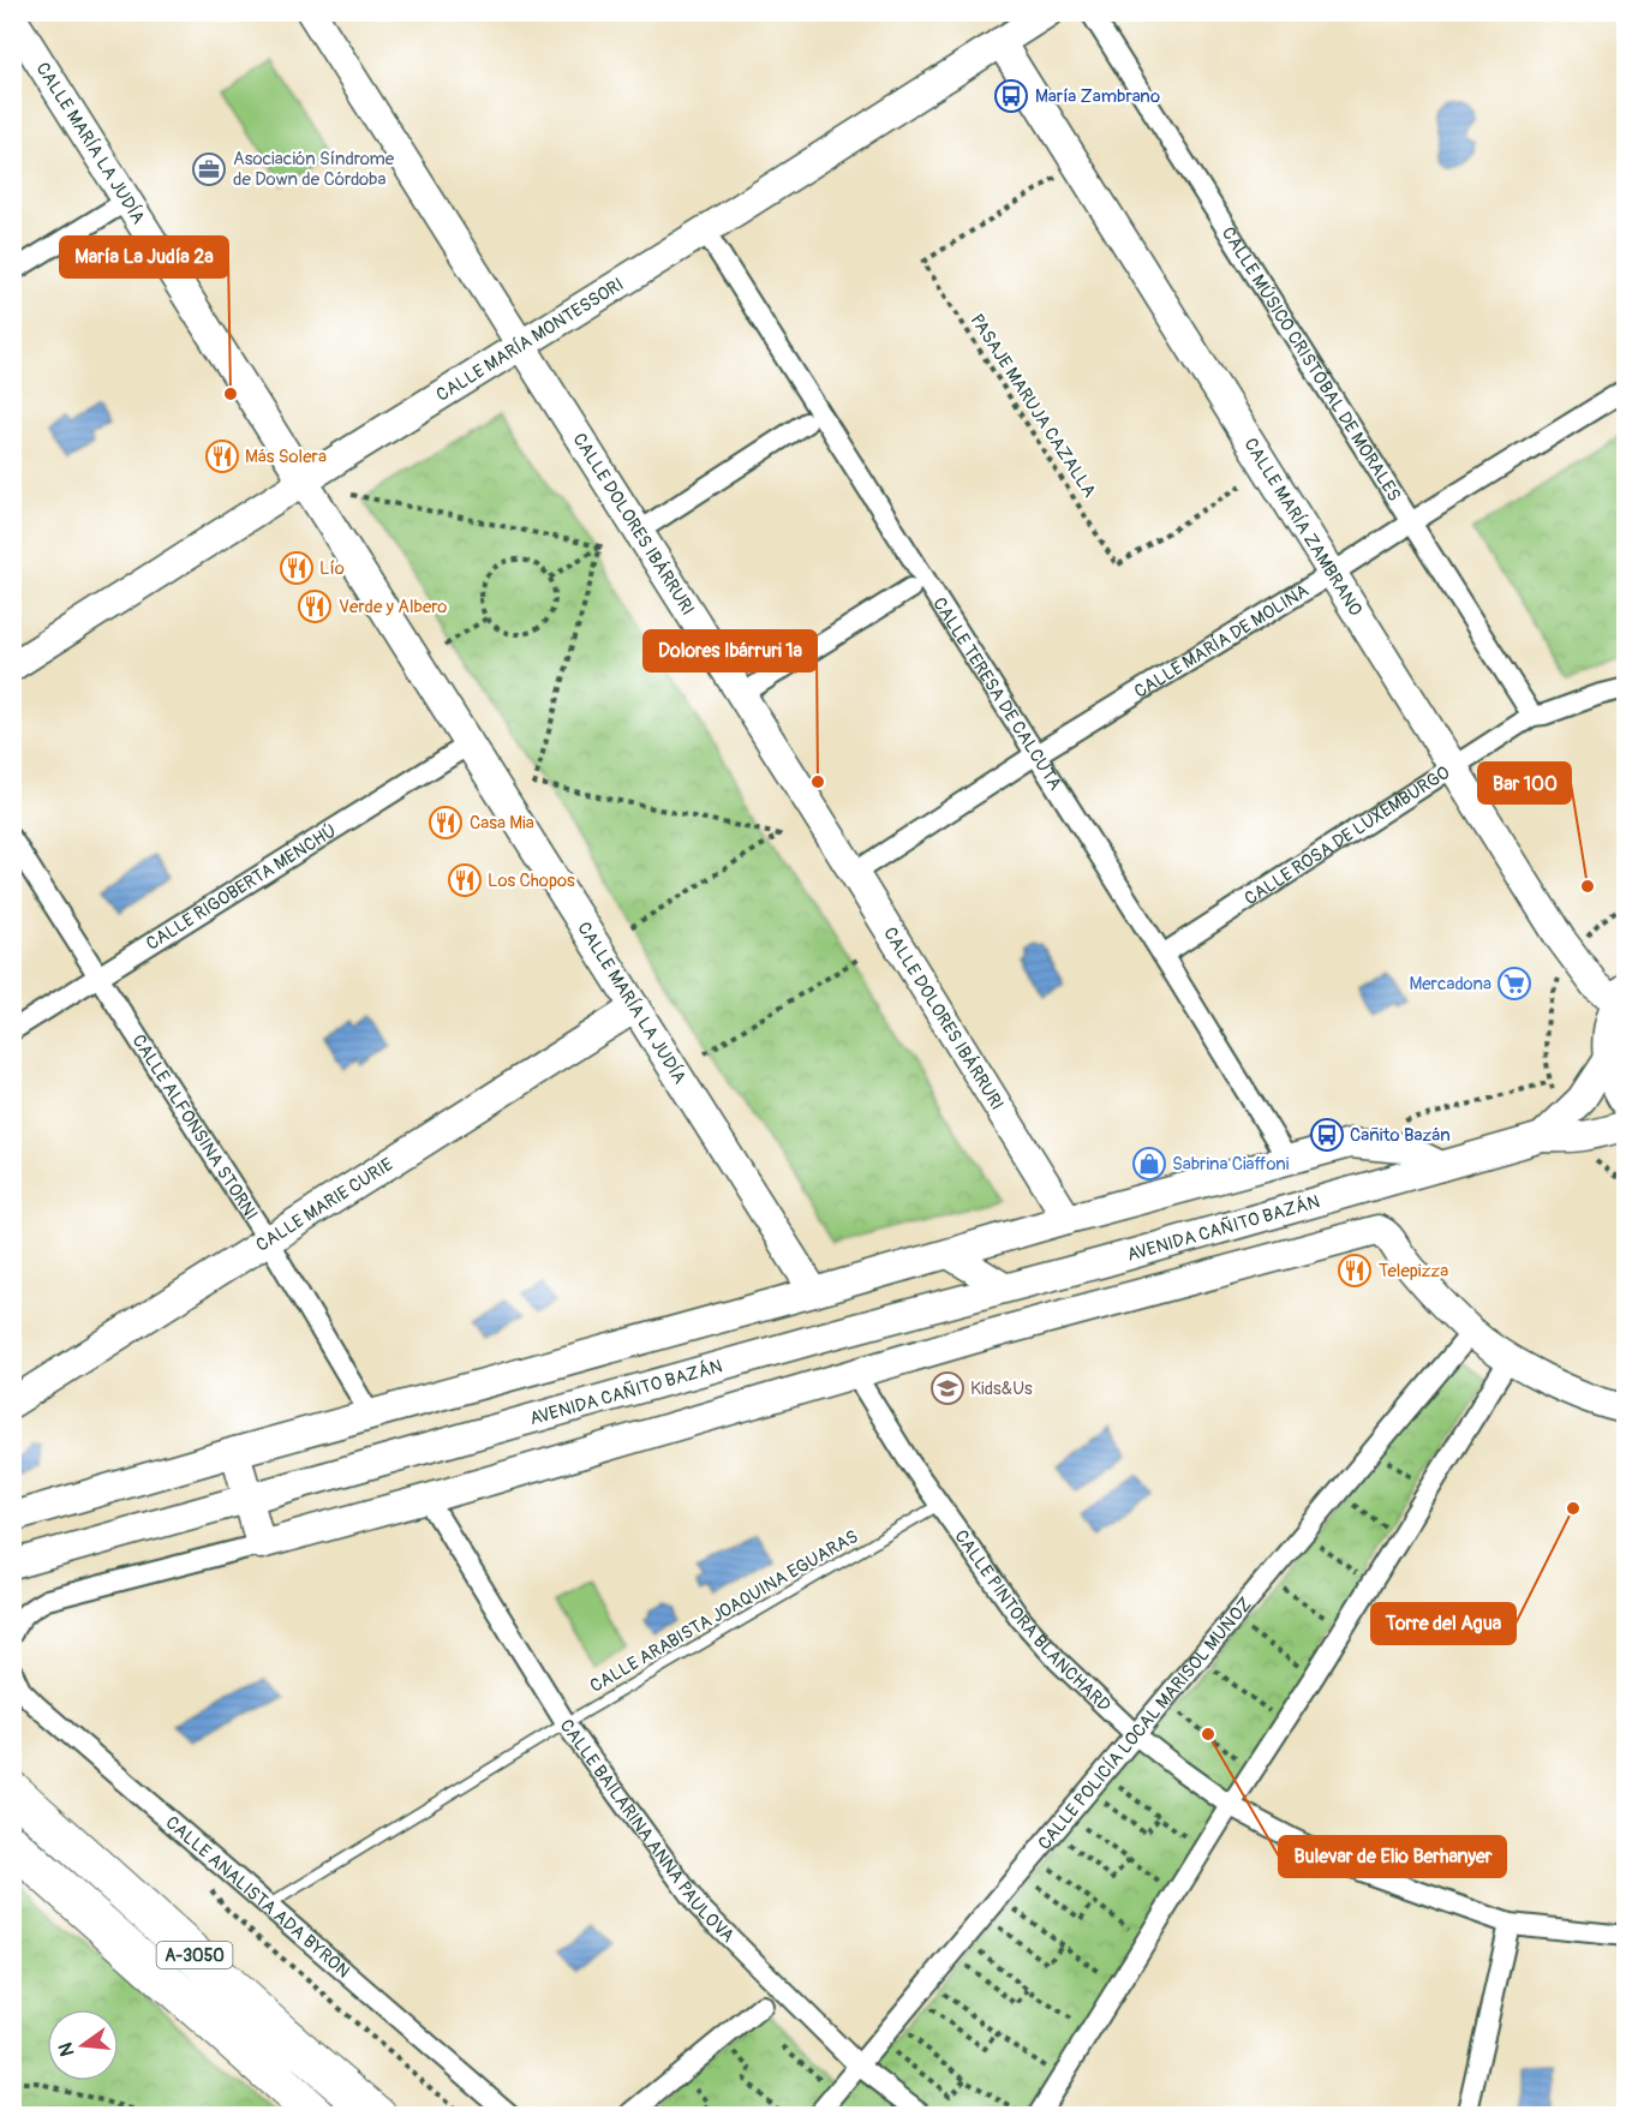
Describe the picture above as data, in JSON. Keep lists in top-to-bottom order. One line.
{"streets":{"highway":["A-3050"],"street":["CALLE MARÍA LA JUDÍA","CALLE MARÍA MONTESSORI","CALLE MÚSICO CRISTÓBAL DE MORALES","CALLE DOLORES IBÁRRURI","CALLE MARÍA ZAMBRANO","CALLE MARÍA DE MOLINA","CALLE TERESA DE CALCUTA","CALLE ROSA DE LUXEMBURGO","CALLE RIGOBERTA MENCHÚ","CALLE ALFONSINA STORNI","CALLE MARIE CURIE","AVENIDA CAÑITO BAZÁN","CALLE PINTORA BLANCHARD","CALLE POLICÍA LOCAL MARISOL MUÑOZ","CALLE BAILARINA ANNA PAULOVA","CALLE ANALISTA ADA BYRON"],"lane":["CALLE ARABISTA JOAQUINA EGUARAS"],"path":["PASAJE MARUJA CAZALLA"]},"crossings":[["CALLE MARÍA LA JUDÍA","CALLE MARÍA MONTESSORI"],["CALLE MARÍA LA JUDÍA","CALLE RIGOBERTA MENCHÚ"],["CALLE MARÍA LA JUDÍA","CALLE MARIE CURIE"],["CALLE MARÍA MONTESSORI","CALLE DOLORES IBÁRRURI"],["CALLE MARÍA MONTESSORI","CALLE MARÍA ZAMBRANO"],["CALLE MARÍA MONTESSORI","CALLE TERESA DE CALCUTA"],["CALLE MÚSICO CRISTÓBAL DE MORALES","CALLE MARÍA DE MOLINA"],["CALLE MÚSICO CRISTÓBAL DE MORALES","CALLE ROSA DE LUXEMBURGO"],["CALLE DOLORES IBÁRRURI","CALLE MARÍA DE MOLINA"],["CALLE MARÍA ZAMBRANO","CALLE MARÍA DE MOLINA"],["CALLE MARÍA ZAMBRANO","CALLE ROSA DE LUXEMBURGO"],["CALLE MARÍA DE MOLINA","CALLE TERESA DE CALCUTA"],["CALLE TERESA DE CALCUTA","CALLE ROSA DE LUXEMBURGO"],["CALLE RIGOBERTA MENCHÚ","CALLE ALFONSINA STORNI"],["CALLE ALFONSINA STORNI","CALLE MARIE CURIE"],["CALLE ARABISTA JOAQUINA EGUARAS","CALLE PINTORA BLANCHARD"],["CALLE ARABISTA JOAQUINA EGUARAS","CALLE BAILARINA ANNA PAULOVA"],["CALLE ARABISTA JOAQUINA EGUARAS","CALLE ANALISTA ADA BYRON"],["CALLE PINTORA BLANCHARD","CALLE POLICÍA LOCAL MARISOL MUÑOZ"],["CALLE POLICÍA LOCAL MARISOL MUÑOZ","CALLE BAILARINA ANNA PAULOVA"]],"places":{"bus stop":["María Zambrano","Cañito Bazán"],"office":["Asociación Síndrome de Down de Córdoba"],"other":["María La Judía 2ª","Dolores Ibárruri 1ª","Bar 100","Torre del Agua","Bulevar de Elio Berhanyer"],"restaurant":["Más Solera","Lío","Verde y Albero","Casa Mia","Los Chopos","Telepizza"],"supermarket":["Mercadona"],"shop":["Sabrina Ciaffoni"],"school or university":["Kids&Us"]},"north":"left"}
